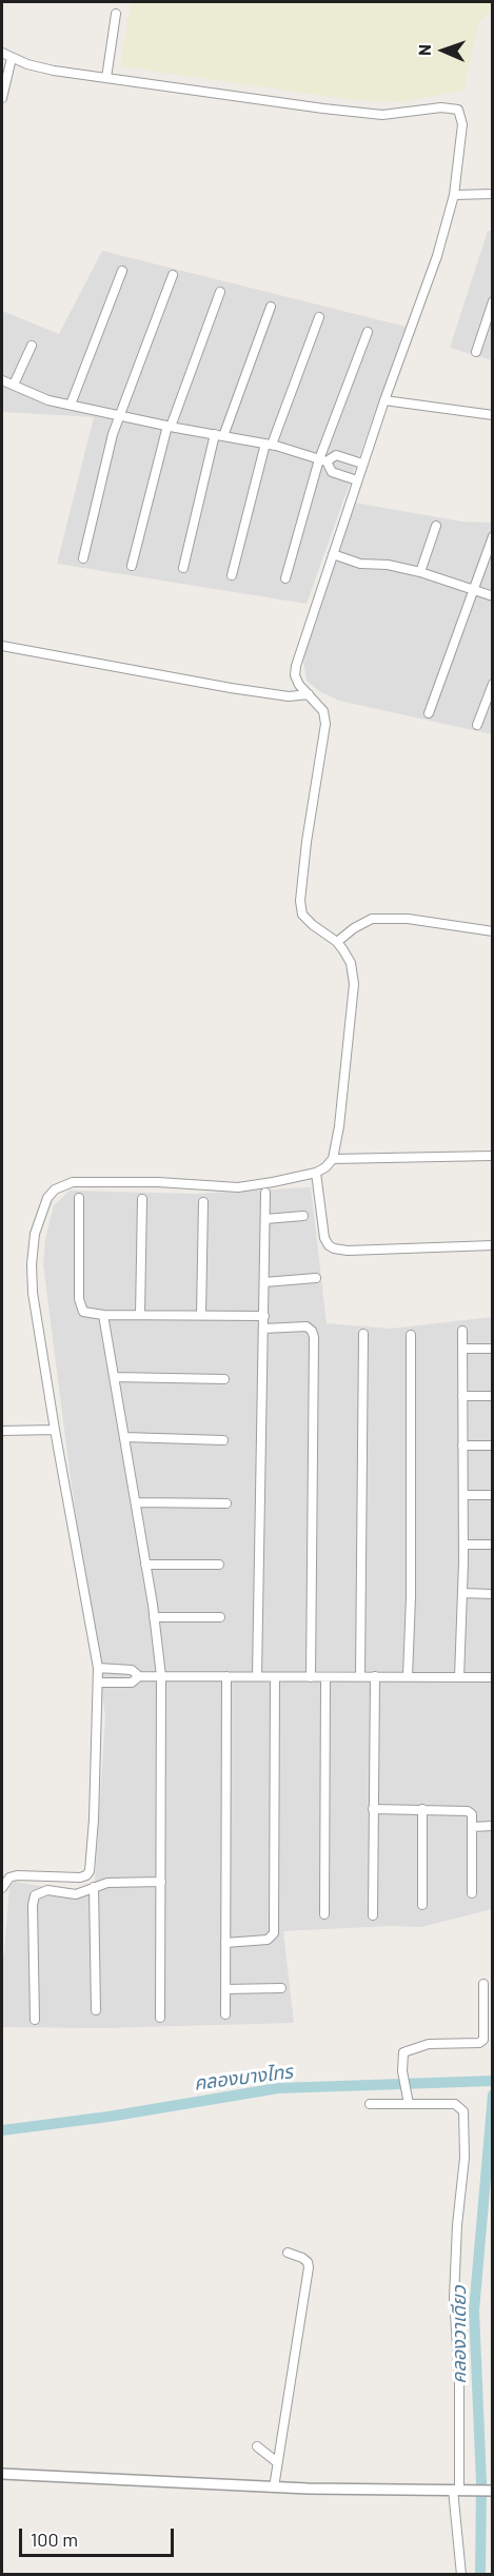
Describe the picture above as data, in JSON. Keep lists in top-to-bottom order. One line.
{"water":["คลองบางไทร","คลองวาเดียว"],"scale_bar":"100 m","north":"left"}
